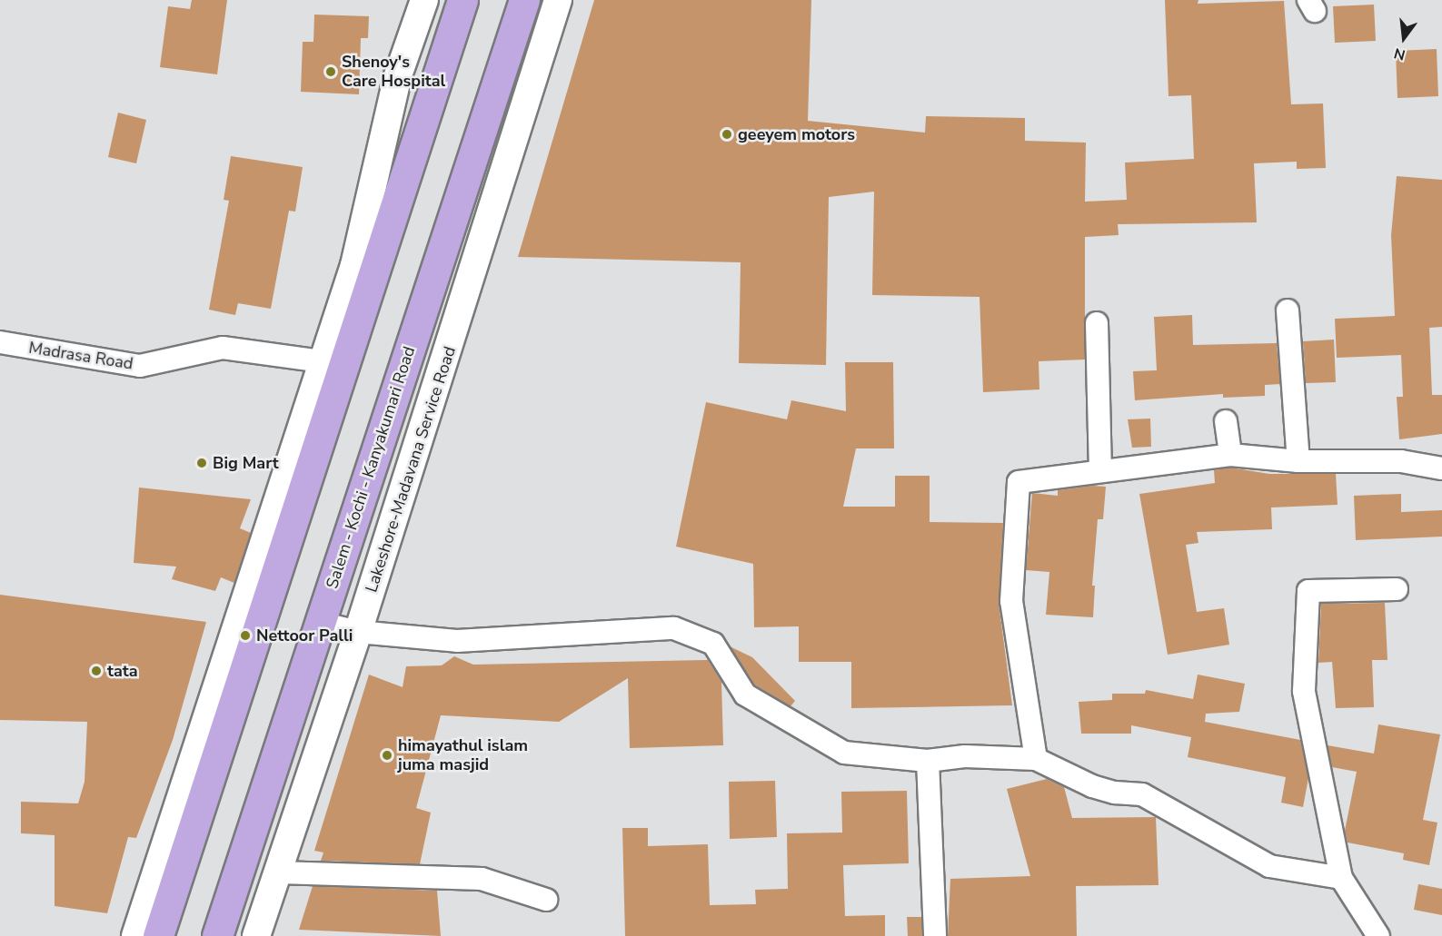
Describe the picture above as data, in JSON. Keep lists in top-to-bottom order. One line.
{"streets":{"highway":["Salem - Kochi - Kanyakumari Road"],"street":["Madrasa Road","Lakeshore-Madavana Service Road"]},"places":["Shenoy's Care Hospital","geeyem motors","Big Mart","Nettoor Palli","tata","himayathul islam juma masjid"],"north":"bottom"}
